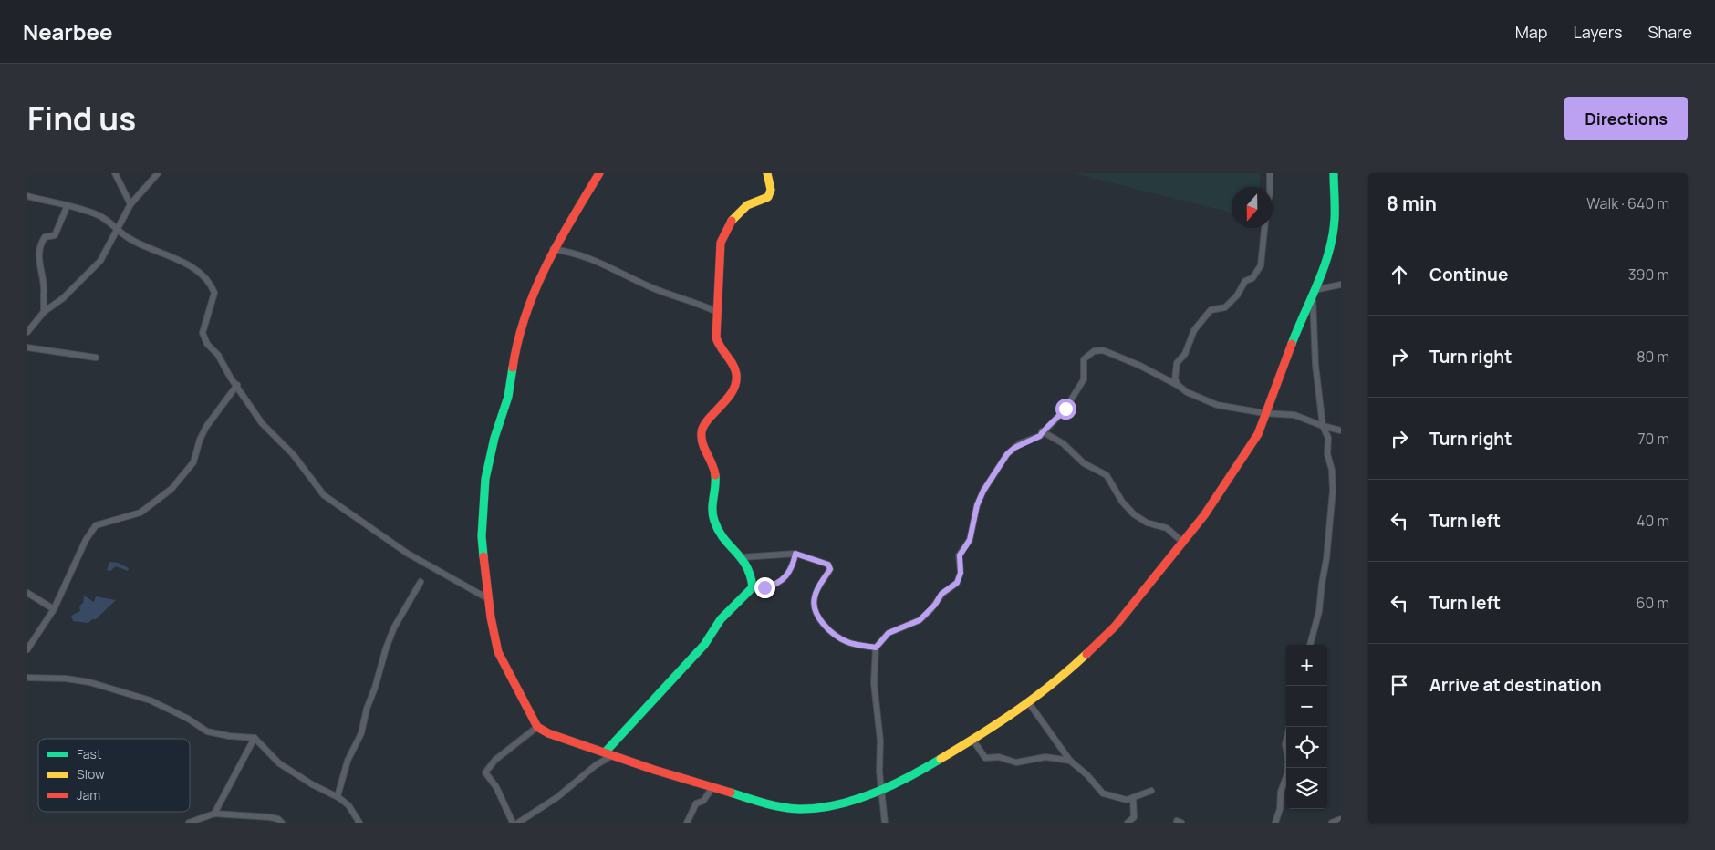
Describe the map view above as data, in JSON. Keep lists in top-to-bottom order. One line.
{"legend":["Fast","Slow","Jam"],"north":"bottom","page":{"header":"Nearbee","nav":["Map","Layers","Share"],"title":"Find us","buttons":"Directions","heading":["8 min","Walk · 640 m"],"list":[["Continue","390 m"],["Turn right","80 m"],["Turn right","70 m"],["Turn left","40 m"],["Turn left","60 m"],"Arrive at destination"],"map_buttons":["+","−"]}}
